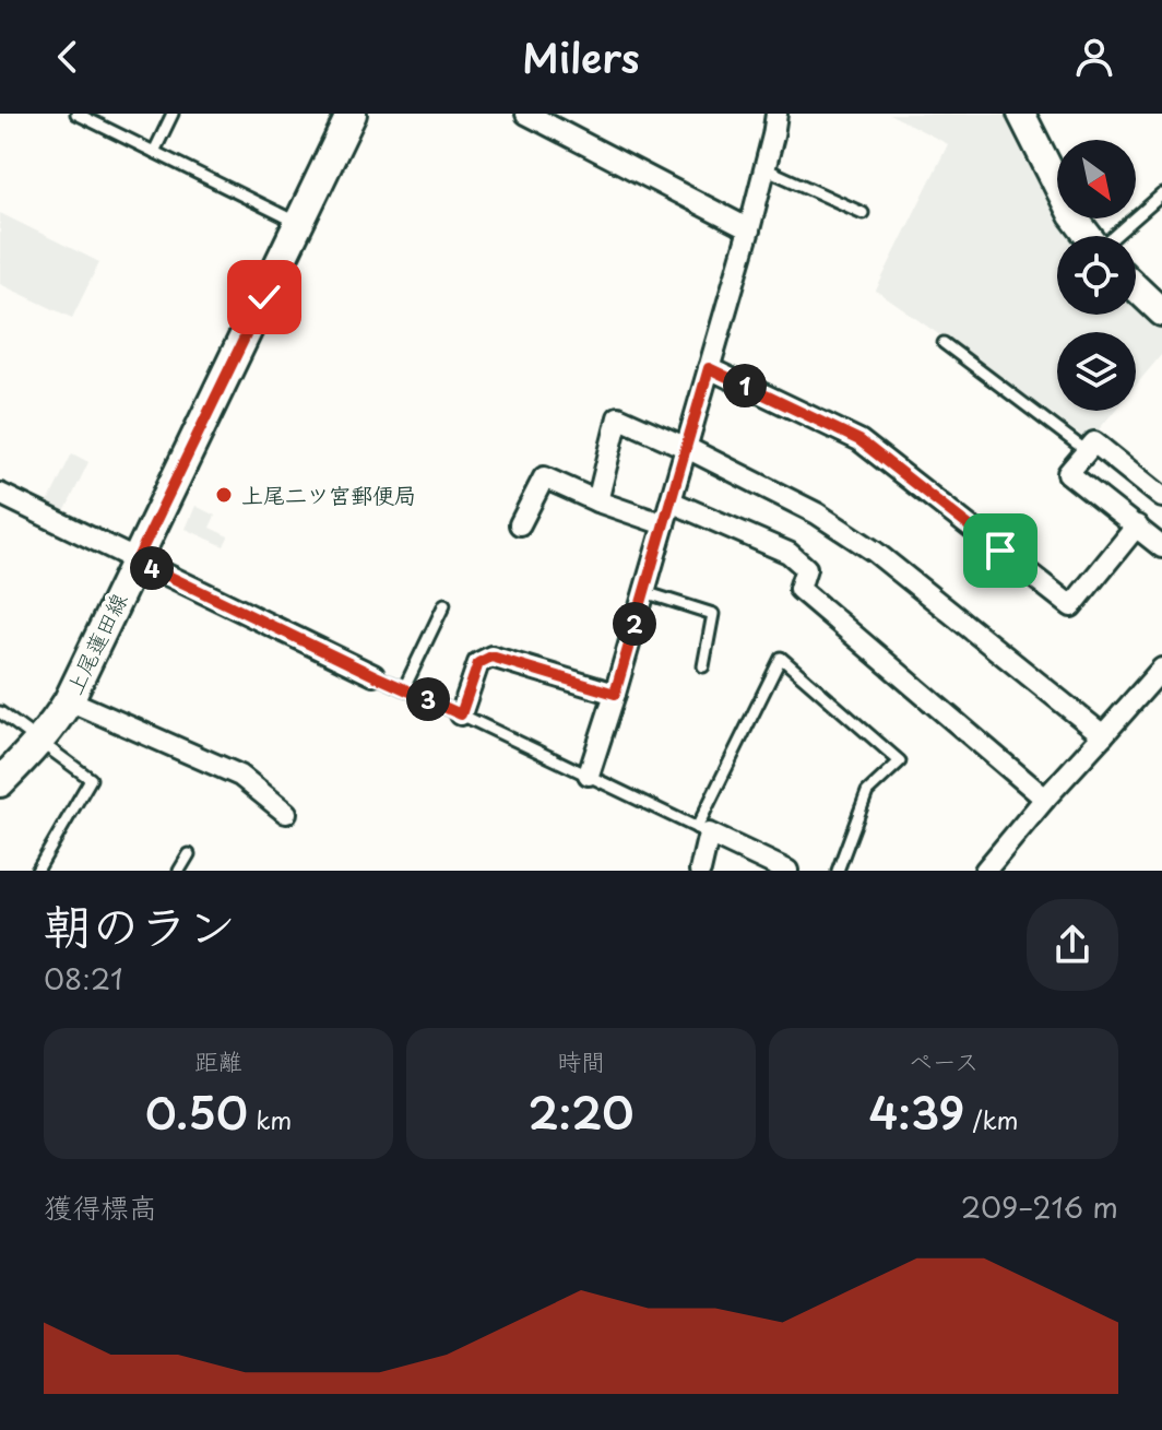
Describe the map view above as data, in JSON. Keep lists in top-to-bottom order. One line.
{"streets":{"main road":["上尾蓮田線"]},"places":["上尾二ツ宮郵便局"],"north":"bottom right","page":{"header":"Milers","pins":["1","4","2","3"],"heading":["朝のラン","08:21"],"stats":[["距離","0.50 km"],["時間","2:20"],["ペース","4:39 /km"]],"chart":["獲得標高","209–216 m"]}}
